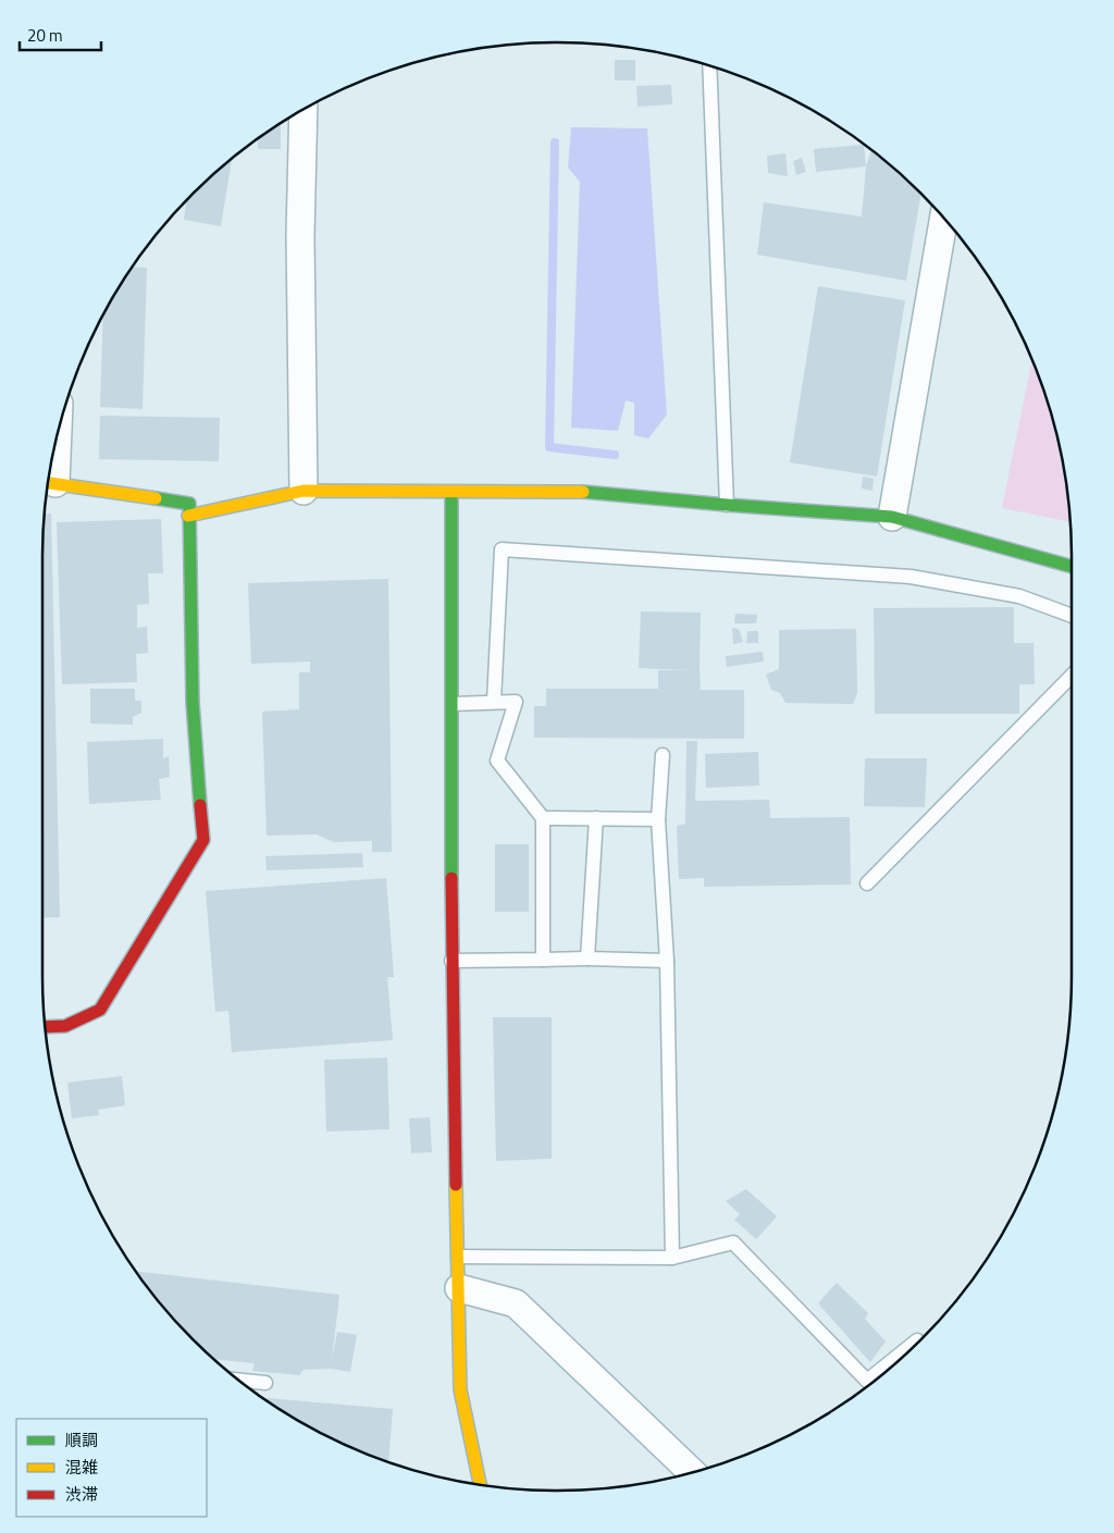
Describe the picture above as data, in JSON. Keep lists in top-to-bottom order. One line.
{"legend":["順調","混雑","渋滞"],"scale_bar":"20 m"}
